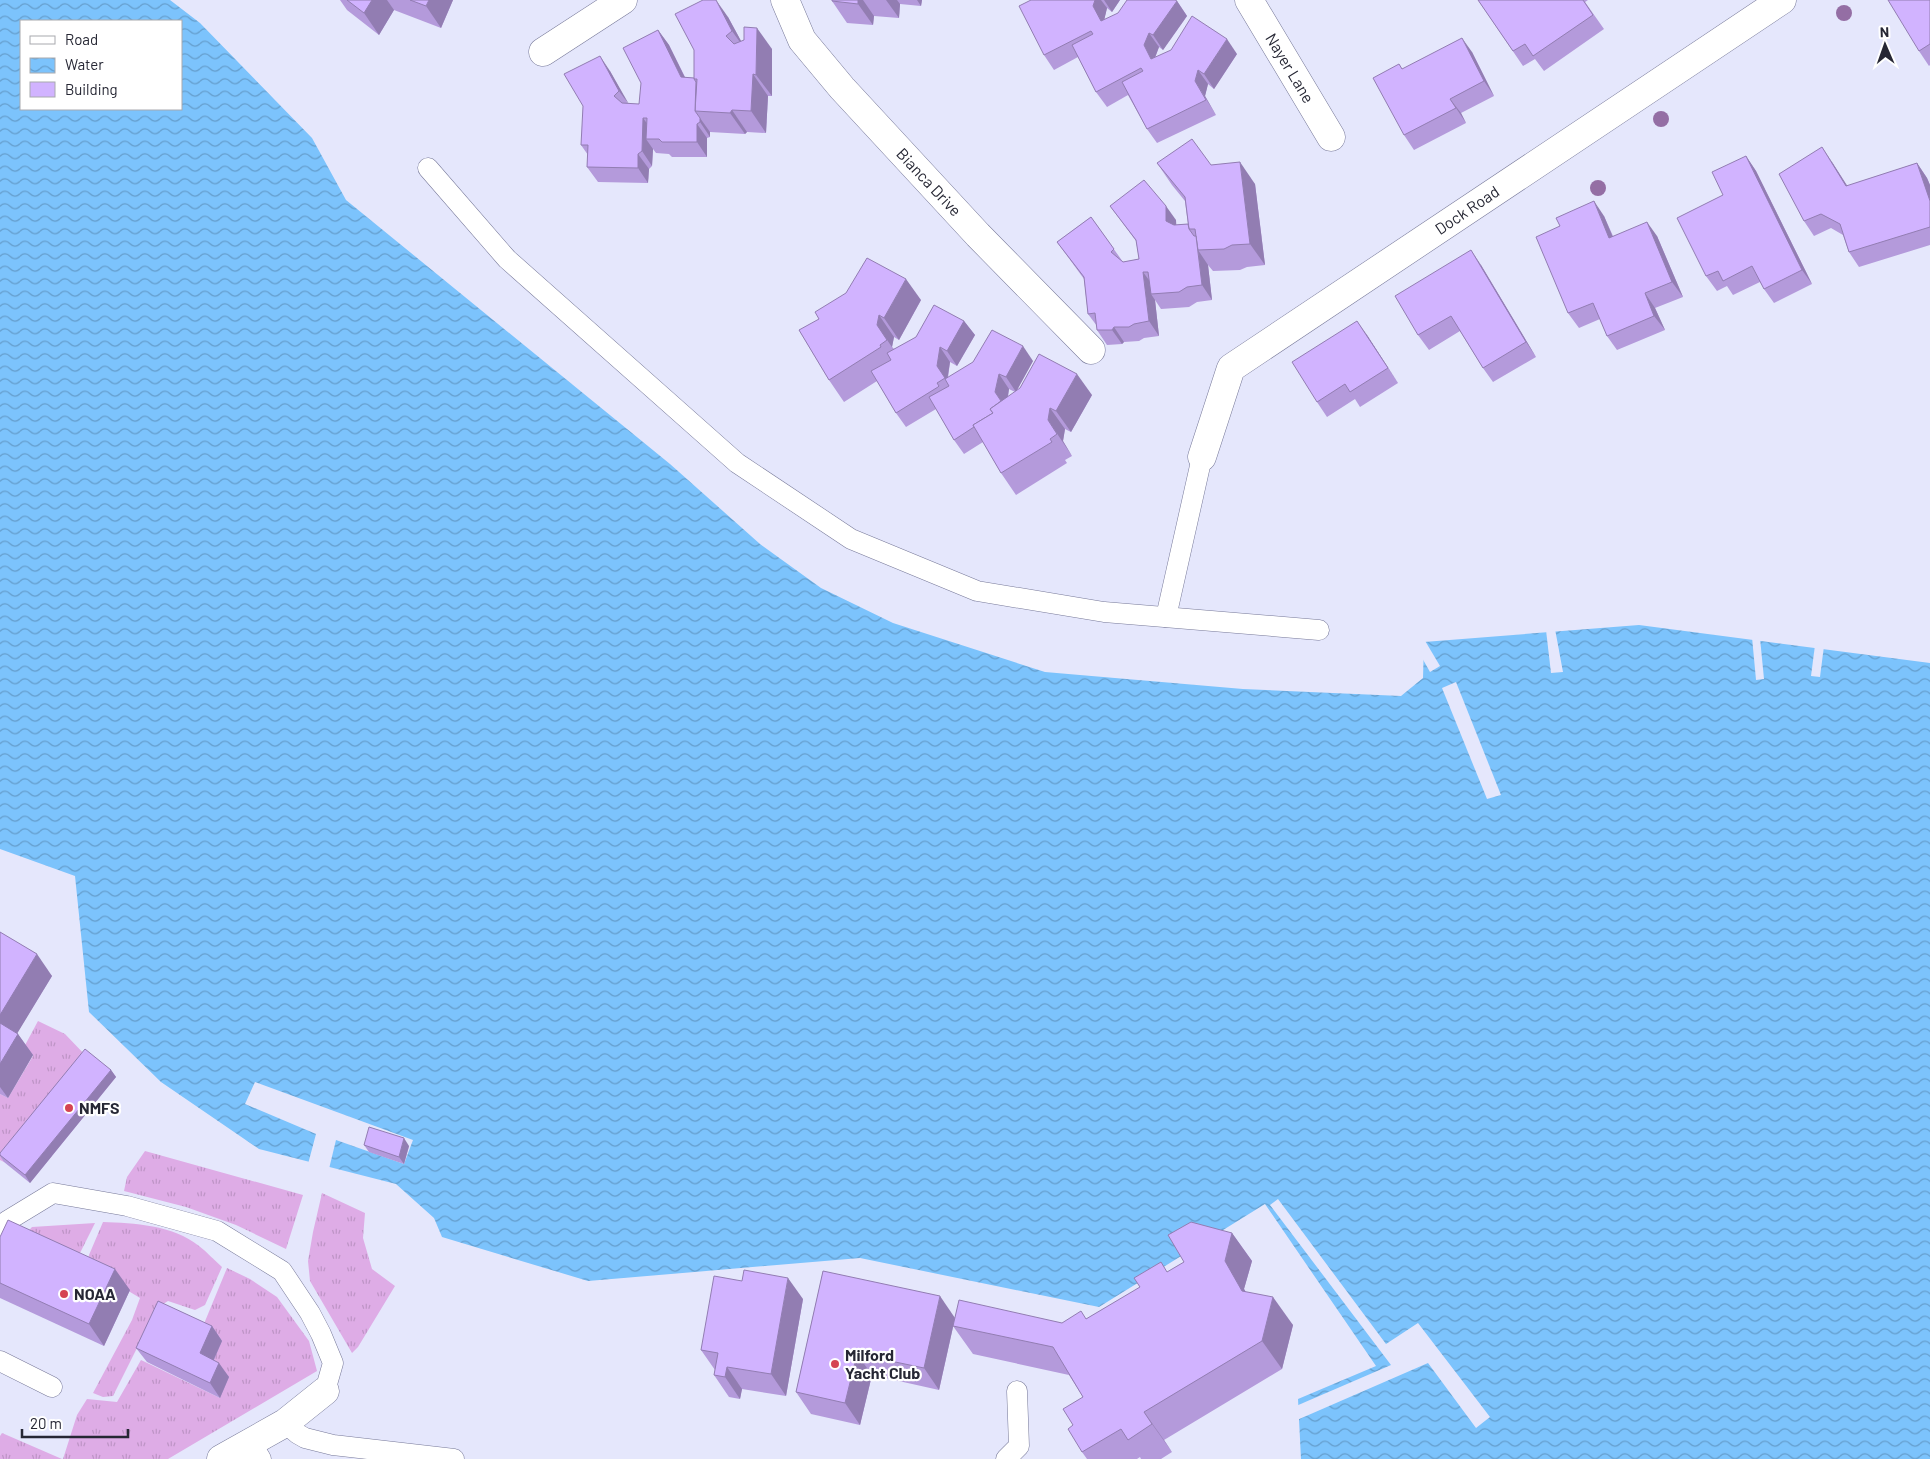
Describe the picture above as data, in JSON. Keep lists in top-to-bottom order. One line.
{"streets":{"street":["Nayer Lane","Bianca Drive","Dock Road"]},"places":["NMFS","NOAA","Milford Yacht Club"],"legend":["Road","Water","Building"],"scale_bar":"20 m","north":"top"}
